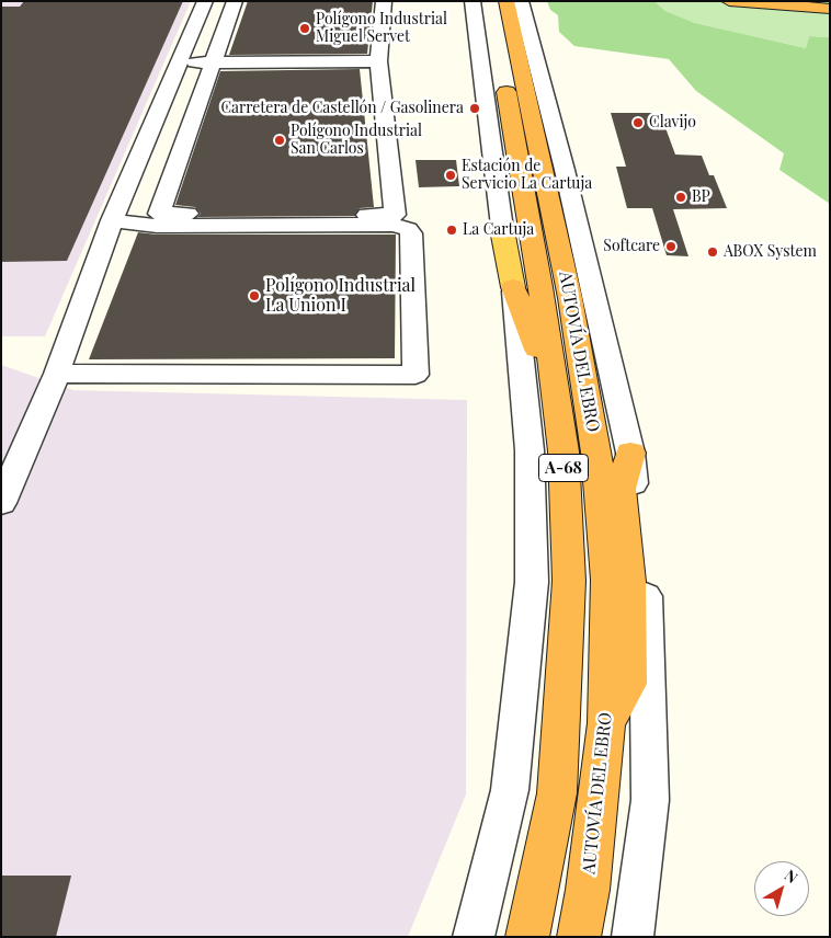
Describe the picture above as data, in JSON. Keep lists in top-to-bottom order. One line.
{"streets":{"highway":["AUTOVÍA DEL EBRO","A-68"]},"places":["Polígono Industrial Miguel Servet","Carretera de Castellón / Gasolinera","Clavijo","Polígono Industrial San Carlos","Estación de Servicio La Cartuja","BP","La Cartuja","Softcare","ABOX System","Polígono Industrial La Union I"],"north":"top right"}
